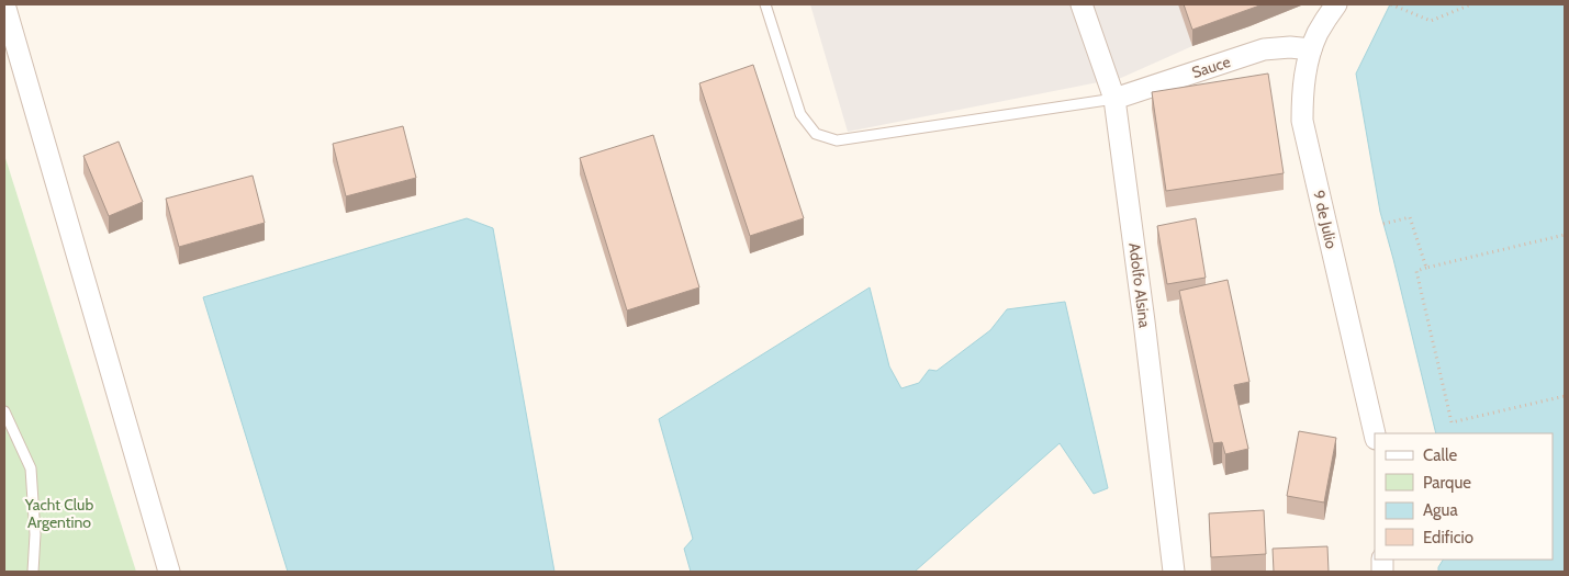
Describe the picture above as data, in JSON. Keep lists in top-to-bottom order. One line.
{"streets":{"street":["Sauce","9 de Julio","Adolfo Alsina"]},"crossings":[["Sauce","9 de Julio"],["Sauce","Adolfo Alsina"]],"parks":["Yacht Club Argentino"],"legend":["Calle","Parque","Agua","Edificio"]}
